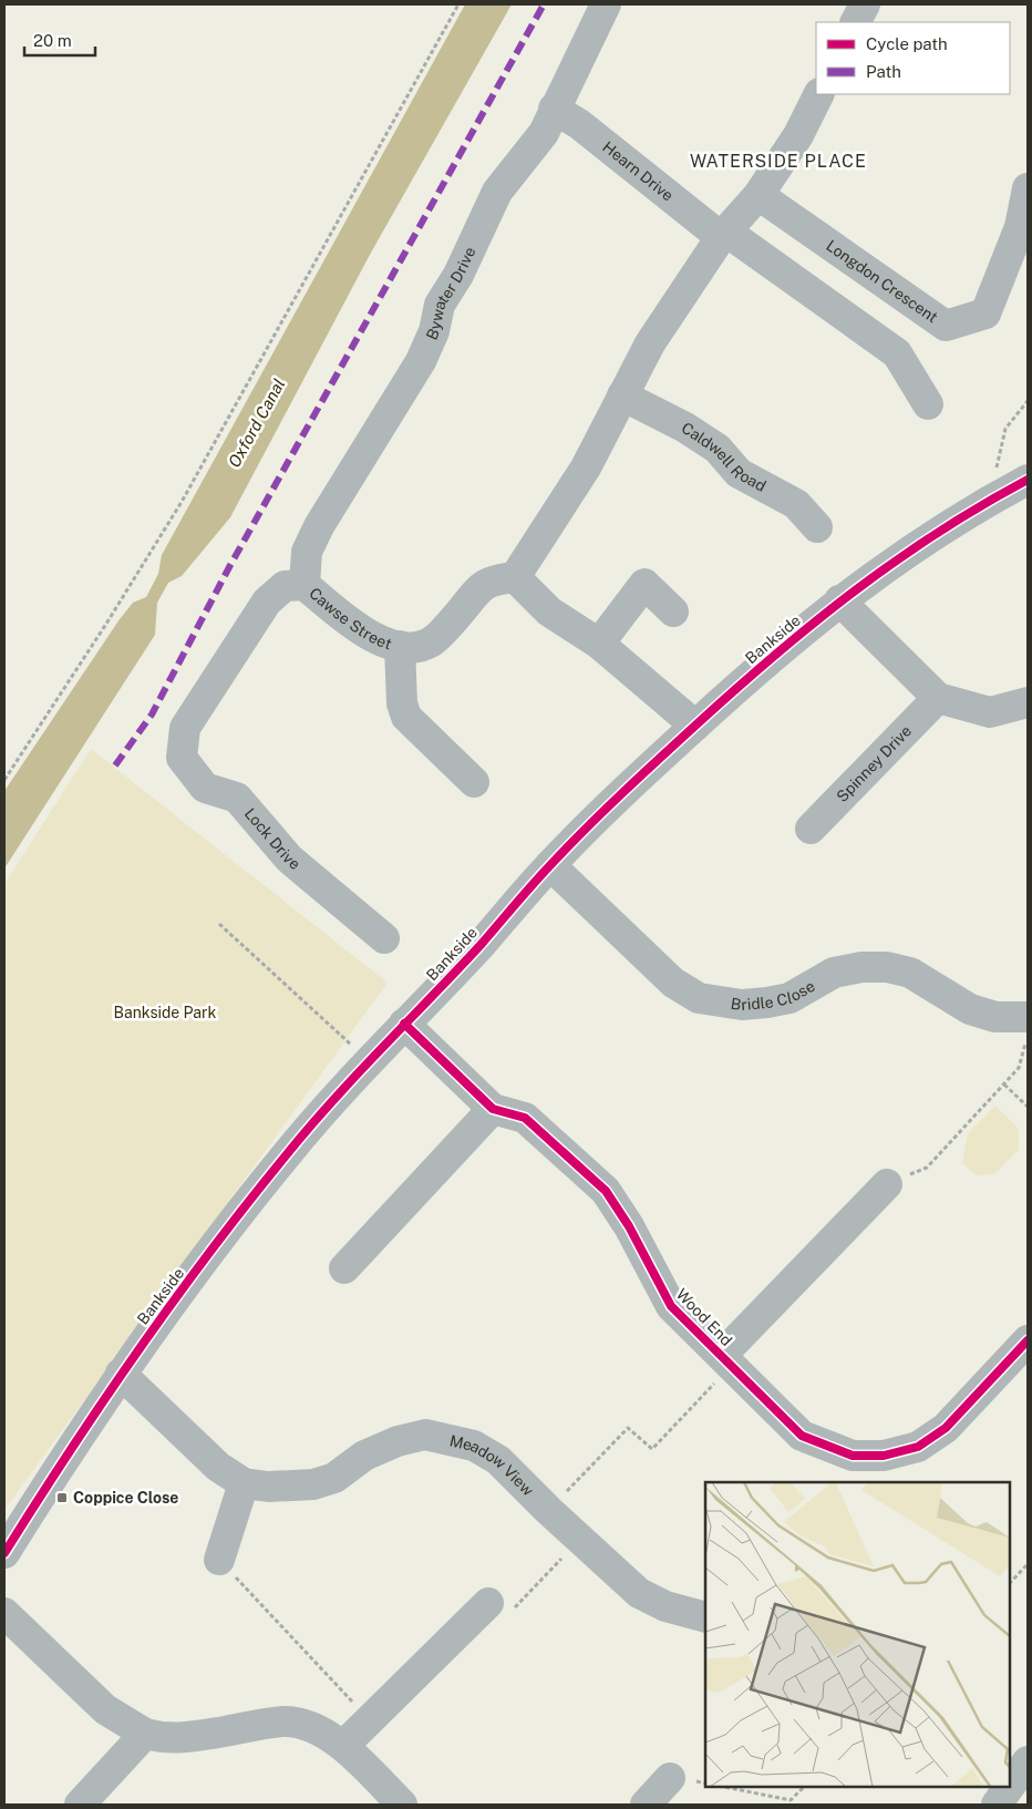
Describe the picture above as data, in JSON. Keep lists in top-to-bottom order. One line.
{"streets":{"street":["Hearn Drive","Longdon Crescent","Bywater Drive","Caldwell Road","Cawse Street","Bankside","Spinney Drive","Lock Drive","Bridle Close","Wood End","Meadow View"]},"crossings":[["Hearn Drive","Bywater Drive"],["Bywater Drive","Cawse Street"],["Bywater Drive","Lock Drive"],["Cawse Street","Lock Drive"],["Bankside","Bridle Close"],["Bankside","Wood End"],["Bankside","Meadow View"]],"districts":["WATERSIDE PLACE"],"water":["Oxford Canal"],"parks":["Bankside Park"],"places":{"transit":["Coppice Close"]},"legend":["Cycle path","Path"],"scale_bar":"20 m"}
